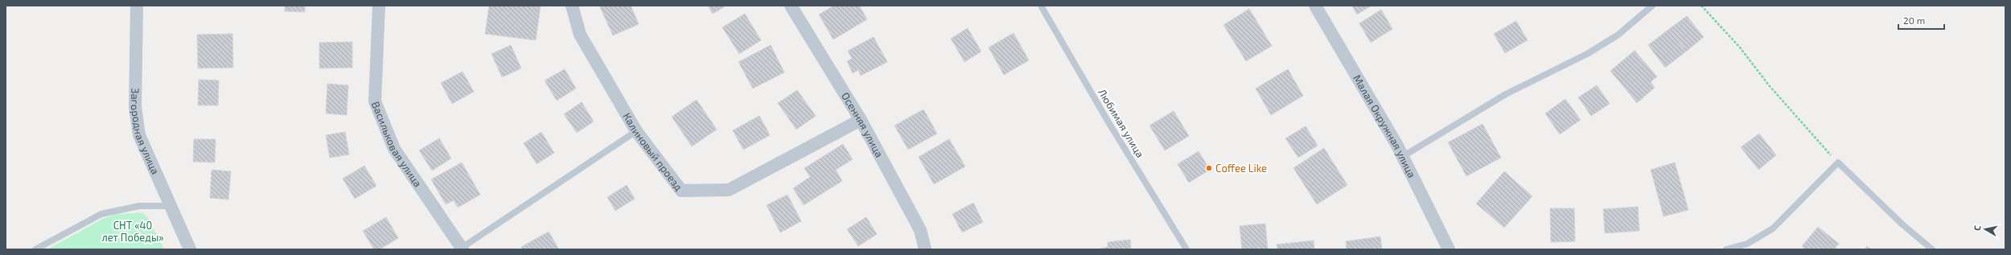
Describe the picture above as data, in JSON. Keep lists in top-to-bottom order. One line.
{"streets":{"street":["Осенняя улица","Малая Окружная улица","Загородная улица","Васильковая улица","Калиновый проезд"],"lane":["Любимая улица"]},"crossings":[["Осенняя улица","Калиновый проезд"]],"parks":["СНТ «40 лет Победы»"],"places":["Coffee Like"],"scale_bar":"20 m","north":"left"}
